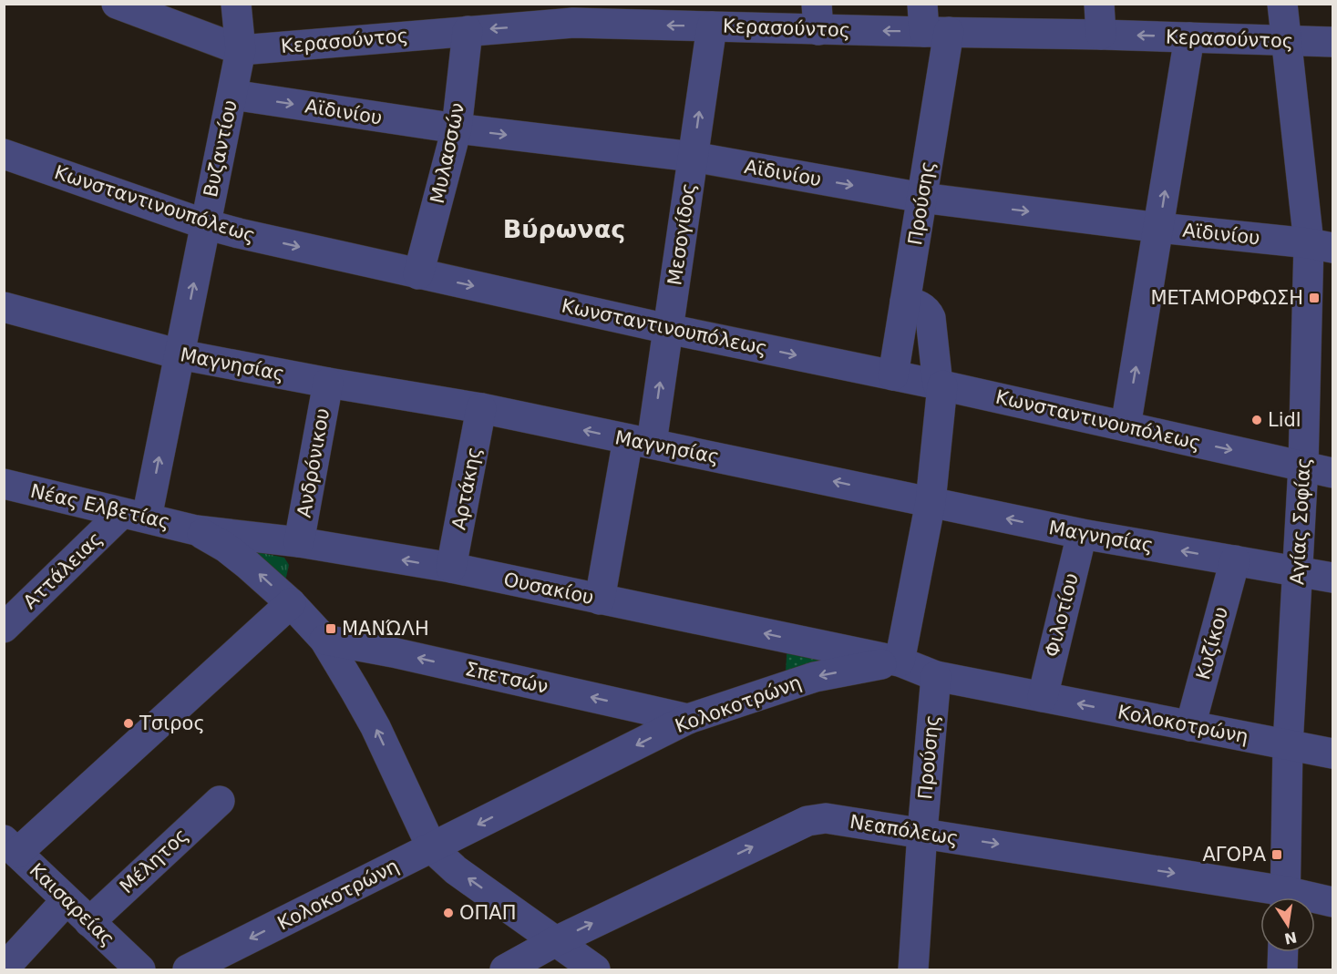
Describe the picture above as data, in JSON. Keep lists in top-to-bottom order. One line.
{"streets":{"street":["Κερασούντος","Αϊδινίου","Βυζαντίου","Μυλασσών","Προύσης","Κωνσταντινουπόλεως","Μεσογίδος","Μαγνησίας","Ανδρόνικου","Αρτάκης","Νέας Ελβετίας","Αγίας Σοφίας","Αττάλειας","Ουσακίου","Φιλοτίου","Κυζίκου","Σπετσών","Κολοκοτρώνη","Νεαπόλεως","Μέλητος","Καισαρείας"]},"crossings":[["Κερασούντος","Βυζαντίου"],["Κερασούντος","Μυλασσών"],["Κερασούντος","Προύσης"],["Κερασούντος","Μεσογίδος"],["Κερασούντος","Αγίας Σοφίας"],["Αϊδινίου","Βυζαντίου"],["Αϊδινίου","Μυλασσών"],["Αϊδινίου","Προύσης"],["Αϊδινίου","Μεσογίδος"],["Αϊδινίου","Αγίας Σοφίας"],["Βυζαντίου","Κωνσταντινουπόλεως"],["Βυζαντίου","Μαγνησίας"],["Βυζαντίου","Νέας Ελβετίας"],["Βυζαντίου","Αττάλειας"],["Μυλασσών","Κωνσταντινουπόλεως"],["Προύσης","Κωνσταντινουπόλεως"],["Προύσης","Κολοκοτρώνη"],["Προύσης","Νεαπόλεως"],["Κωνσταντινουπόλεως","Μεσογίδος"],["Κωνσταντινουπόλεως","Αγίας Σοφίας"],["Μεσογίδος","Μαγνησίας"],["Μεσογίδος","Ουσακίου"],["Μαγνησίας","Ανδρόνικου"],["Μαγνησίας","Αρτάκης"],["Μαγνησίας","Αγίας Σοφίας"],["Μαγνησίας","Φιλοτίου"],["Μαγνησίας","Κυζίκου"],["Ανδρόνικου","Ουσακίου"],["Αρτάκης","Ουσακίου"],["Νέας Ελβετίας","Αττάλειας"],["Νέας Ελβετίας","Ουσακίου"],["Αγίας Σοφίας","Κολοκοτρώνη"],["Ουσακίου","Κολοκοτρώνη"],["Φιλοτίου","Κολοκοτρώνη"],["Κυζίκου","Κολοκοτρώνη"],["Σπετσών","Κολοκοτρώνη"],["Μέλητος","Καισαρείας"]],"one_way":["Κερασούντος","Αϊδινίου","Βυζαντίου","Κωνσταντινουπόλεως","Μεσογίδος","Μαγνησίας","Ουσακίου","Κολοκοτρώνη","Νεαπόλεως"],"districts":["Βύρωνας"],"places":{"transit":["ΜΕΤΑΜΟΡΦΩΣΗ","ΜΑΝΏΛΗ","ΑΓΟΡΑ"],"other":["Lidl","Τσιρος","ΟΠΑΠ"]},"north":"bottom"}
